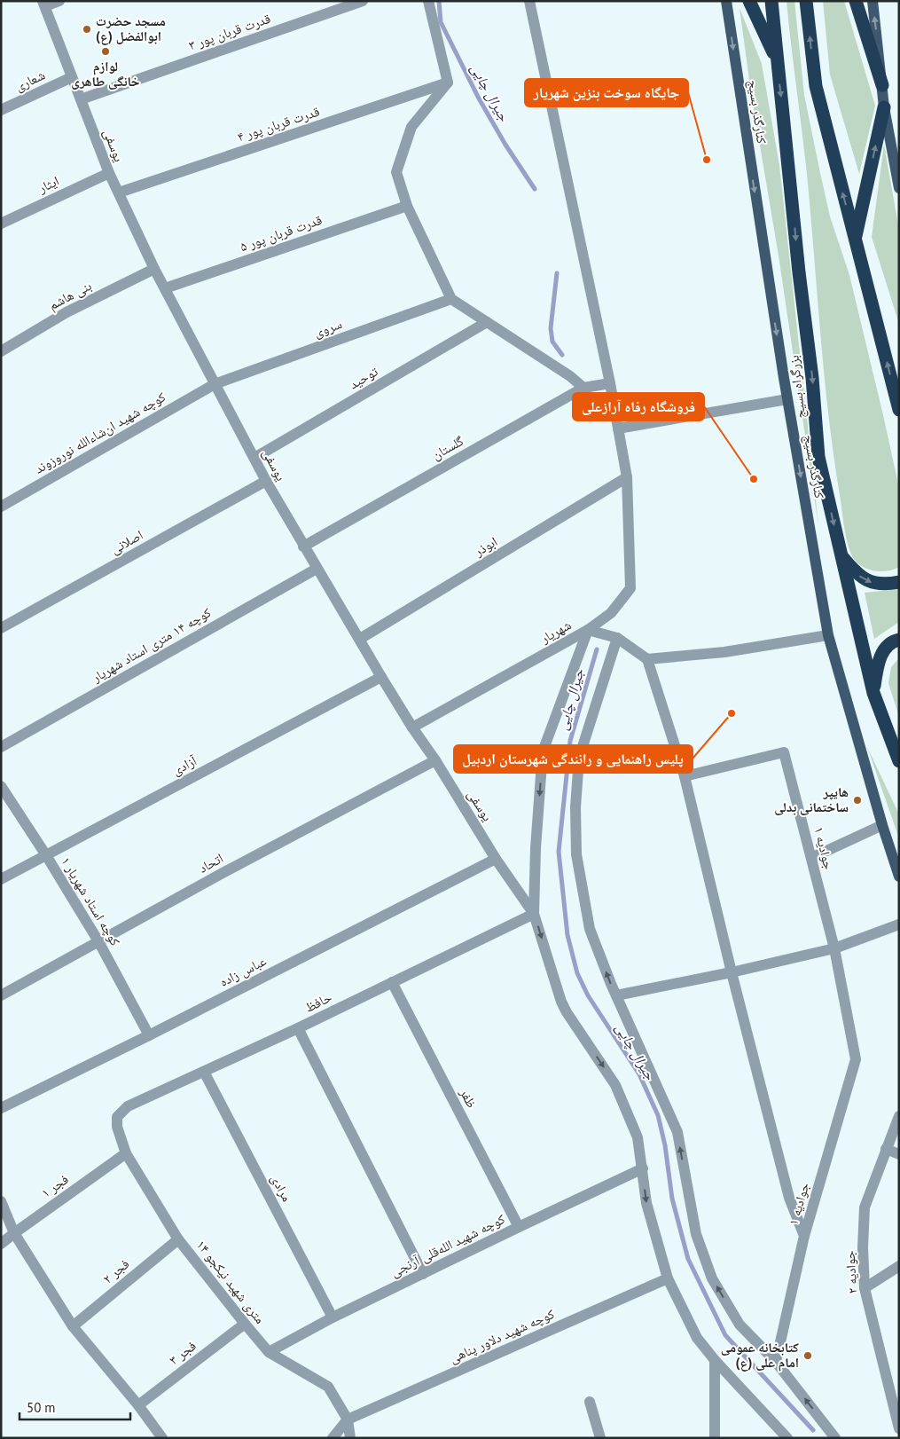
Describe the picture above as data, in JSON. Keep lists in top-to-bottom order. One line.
{"streets":{"highway":["بزرگراه بسیج"],"main road":["کنارگذر بسیج"],"street":["قدرت قربان پور ۳","شعاری","قدرت قربان پور ۴","یوسفی","ایثار","قدرت قربان پور ۵","بنی هاشم","سروی","توحید","کوچه شهید ان‌شاءالله نوروزوند","گلستان","اصلانی","ابوذر","شهریار","کوچه ۱۴ متری استاد شهریار","آزادی","جوادیه ۱","اتحاد","کوچه استاد شهریار ۱","عباس زاده","حافظ","ظفر","فجر ۱","مرادی","کوچه شهید الله‌قلی آرنجی","فجر ۲","جوادیه ۲","۱۴ متری شهید نیکجو","کوچه شهید دلاور پناهی","فجر ۳"]},"crossings":[["قدرت قربان پور ۳","یوسفی"],["شعاری","یوسفی"],["قدرت قربان پور ۴","یوسفی"],["یوسفی","ایثار"],["یوسفی","قدرت قربان پور ۵"],["یوسفی","بنی هاشم"],["یوسفی","سروی"],["یوسفی","توحید"],["یوسفی","کوچه شهید ان‌شاءالله نوروزوند"],["یوسفی","گلستان"],["یوسفی","اصلانی"],["یوسفی","ابوذر"],["یوسفی","شهریار"],["یوسفی","کوچه ۱۴ متری استاد شهریار"],["یوسفی","آزادی"],["یوسفی","اتحاد"],["یوسفی","عباس زاده"],["یوسفی","حافظ"],["سروی","کوچه شهید ان‌شاءالله نوروزوند"],["شهریار","جوادیه ۱"],["آزادی","کوچه استاد شهریار ۱"],["اتحاد","کوچه استاد شهریار ۱"],["کوچه استاد شهریار ۱","عباس زاده"],["حافظ","ظفر"],["حافظ","مرادی"],["حافظ","۱۴ متری شهید نیکجو"],["ظفر","کوچه شهید الله‌قلی آرنجی"],["فجر ۱","۱۴ متری شهید نیکجو"],["مرادی","کوچه شهید الله‌قلی آرنجی"],["کوچه شهید الله‌قلی آرنجی","۱۴ متری شهید نیکجو"],["فجر ۲","۱۴ متری شهید نیکجو"],["۱۴ متری شهید نیکجو","کوچه شهید دلاور پناهی"],["۱۴ متری شهید نیکجو","فجر ۳"]],"one_way":["کنارگذر بسیج"],"water":["جیرال چایی"],"places":["مسجد حضرت ابوالفضل (ع)","لوازم خانگی طاهری","جایگاه سوخت بنزین شهریار","فروشگاه رفاه آرازعلی","پلیس راهنمایی و رانندگی شهرستان اردبیل","هایپر ساختمانی بدلی","کتابخانه عمومی امام علی (ع)"],"scale_bar":"50 m"}
